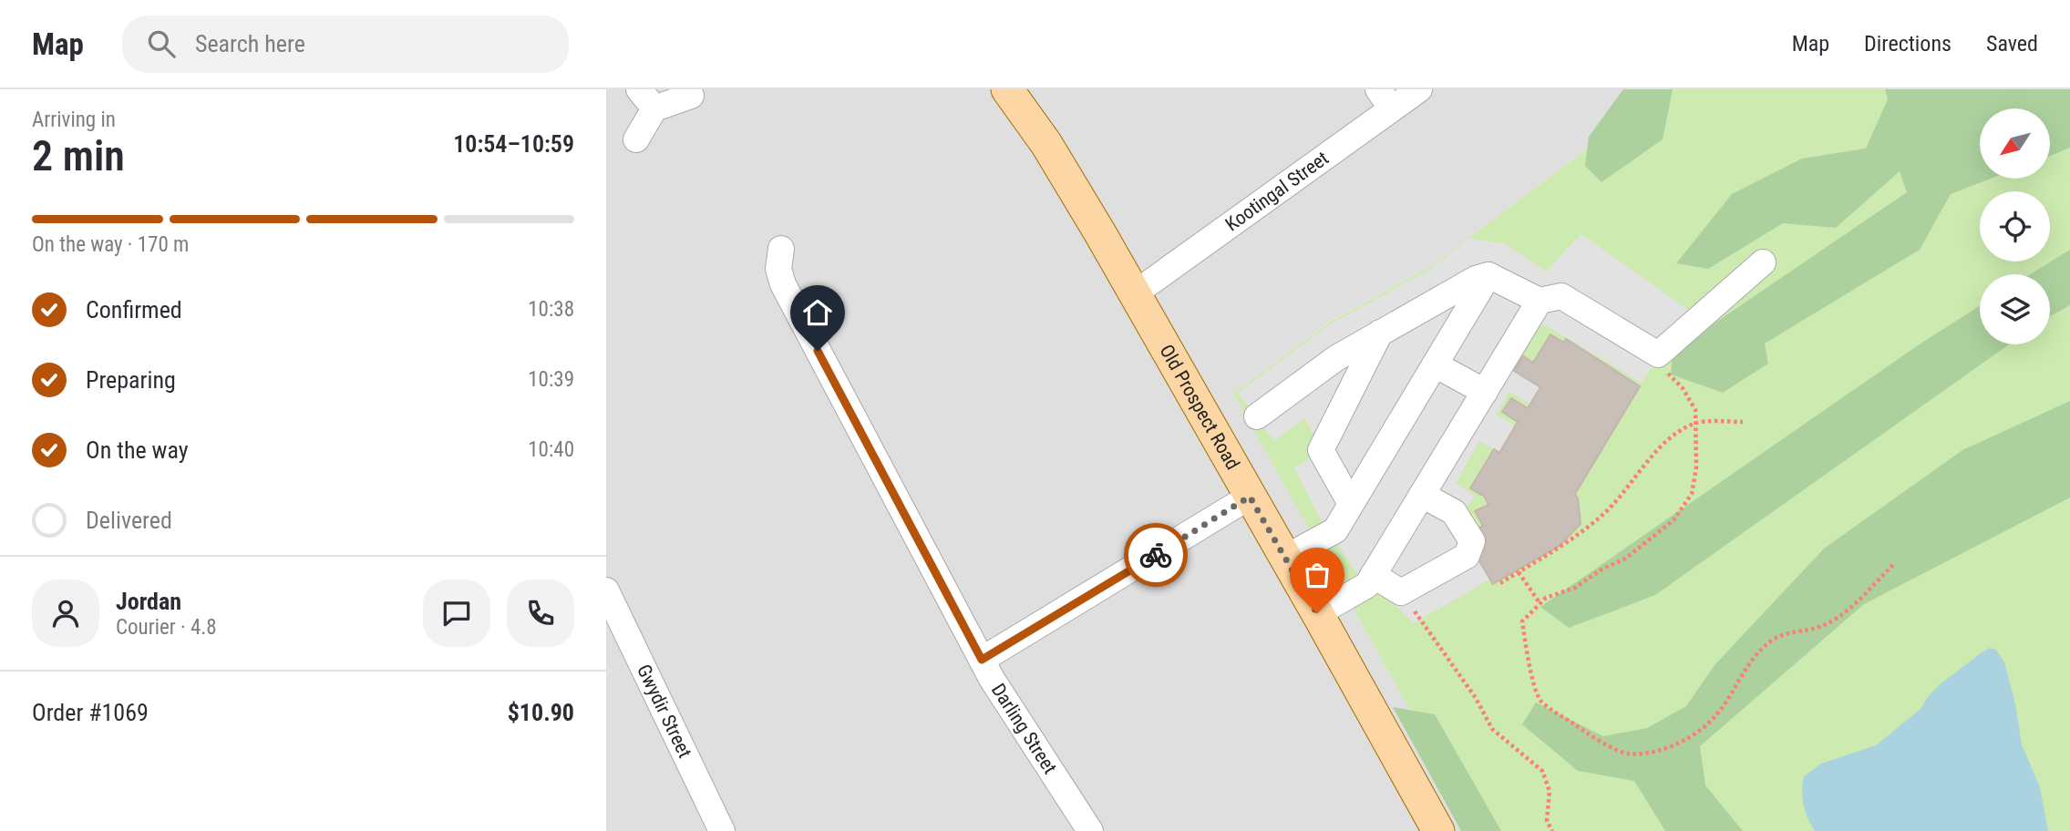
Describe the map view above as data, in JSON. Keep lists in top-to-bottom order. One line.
{"streets":{"main road":["Old Prospect Road"],"street":["Kootingal Street","Gwydir Street","Darling Street"]},"crossings":[["Kootingal Street","Old Prospect Road"]],"north":"bottom left","page":{"header":"Map","search":"Search here","nav":["Map","Directions","Saved"],"heading":["2 min","Arriving in","10:54–10:59"],"panel":["Jordan","Courier · 4.8","Order #1069","$10.90"],"bar":"On the way · 170 m","list":[["Confirmed","10:38"],["Preparing","10:39"],["On the way","10:40"],"Delivered"]}}
